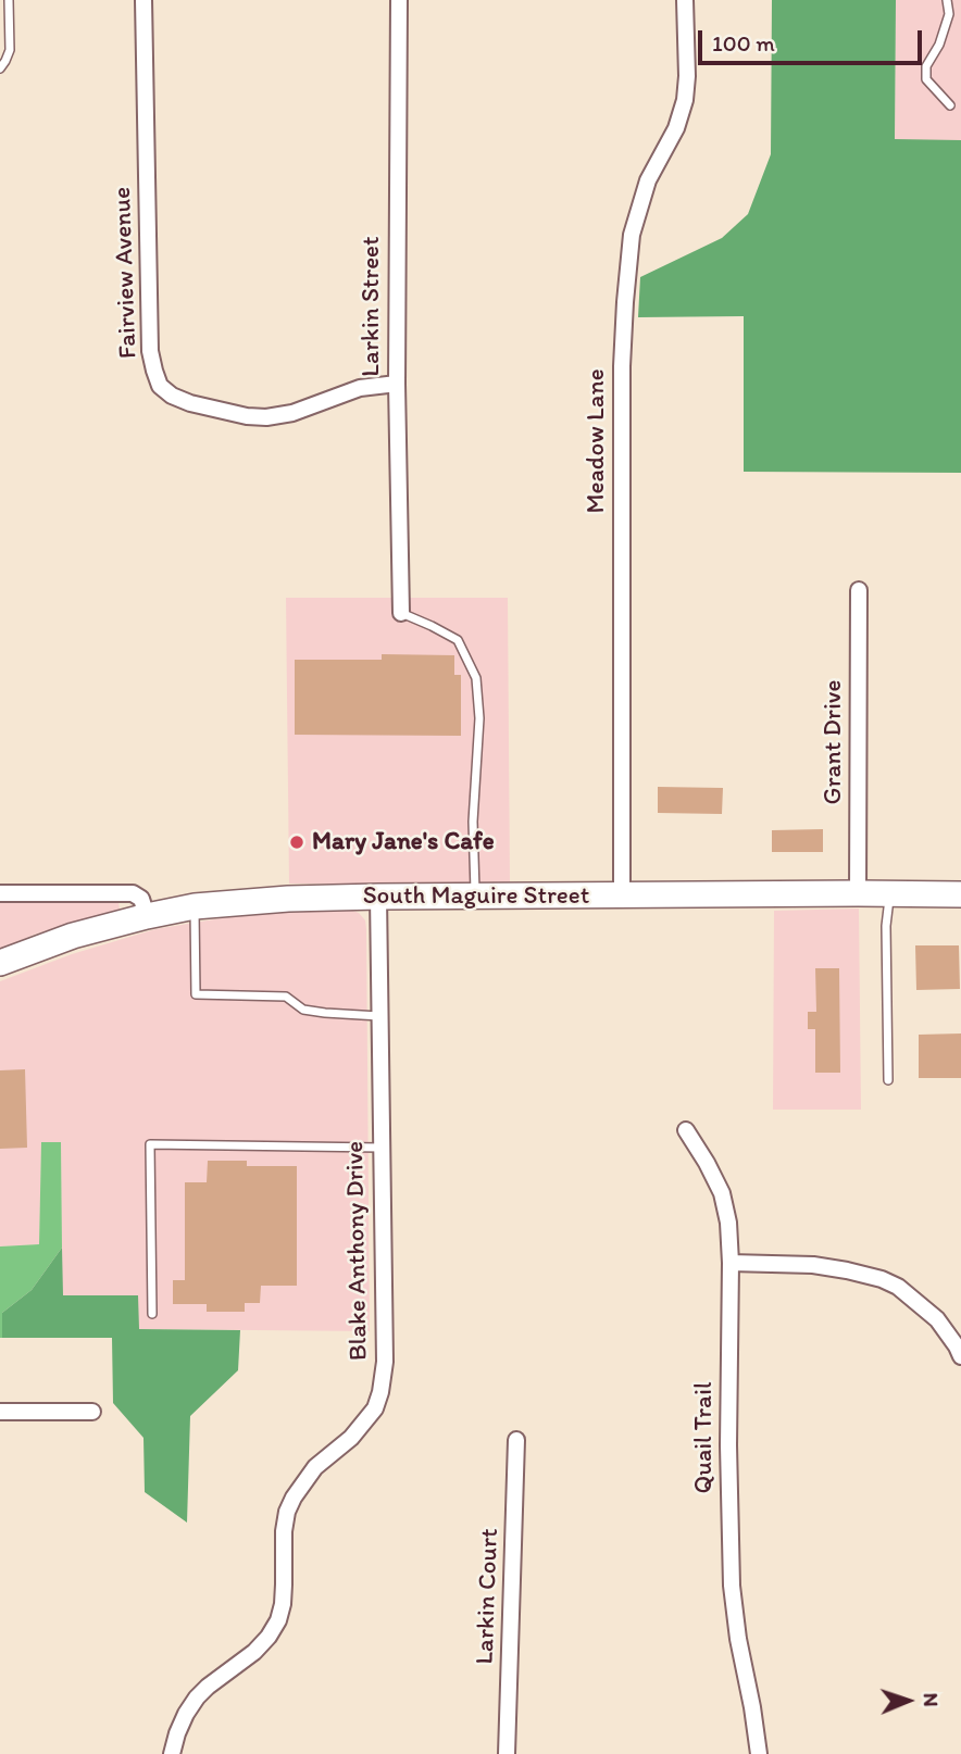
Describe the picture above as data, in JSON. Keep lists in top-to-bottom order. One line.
{"streets":{"main road":["South Maguire Street"],"street":["Fairview Avenue","Larkin Street","Meadow Lane","Grant Drive","Blake Anthony Drive","Quail Trail","Larkin Court"]},"crossings":[["Fairview Avenue","Larkin Street"],["Meadow Lane","South Maguire Street"],["Grant Drive","South Maguire Street"],["South Maguire Street","Blake Anthony Drive"]],"places":["Mary Jane's Cafe"],"scale_bar":"100 m","north":"right"}
